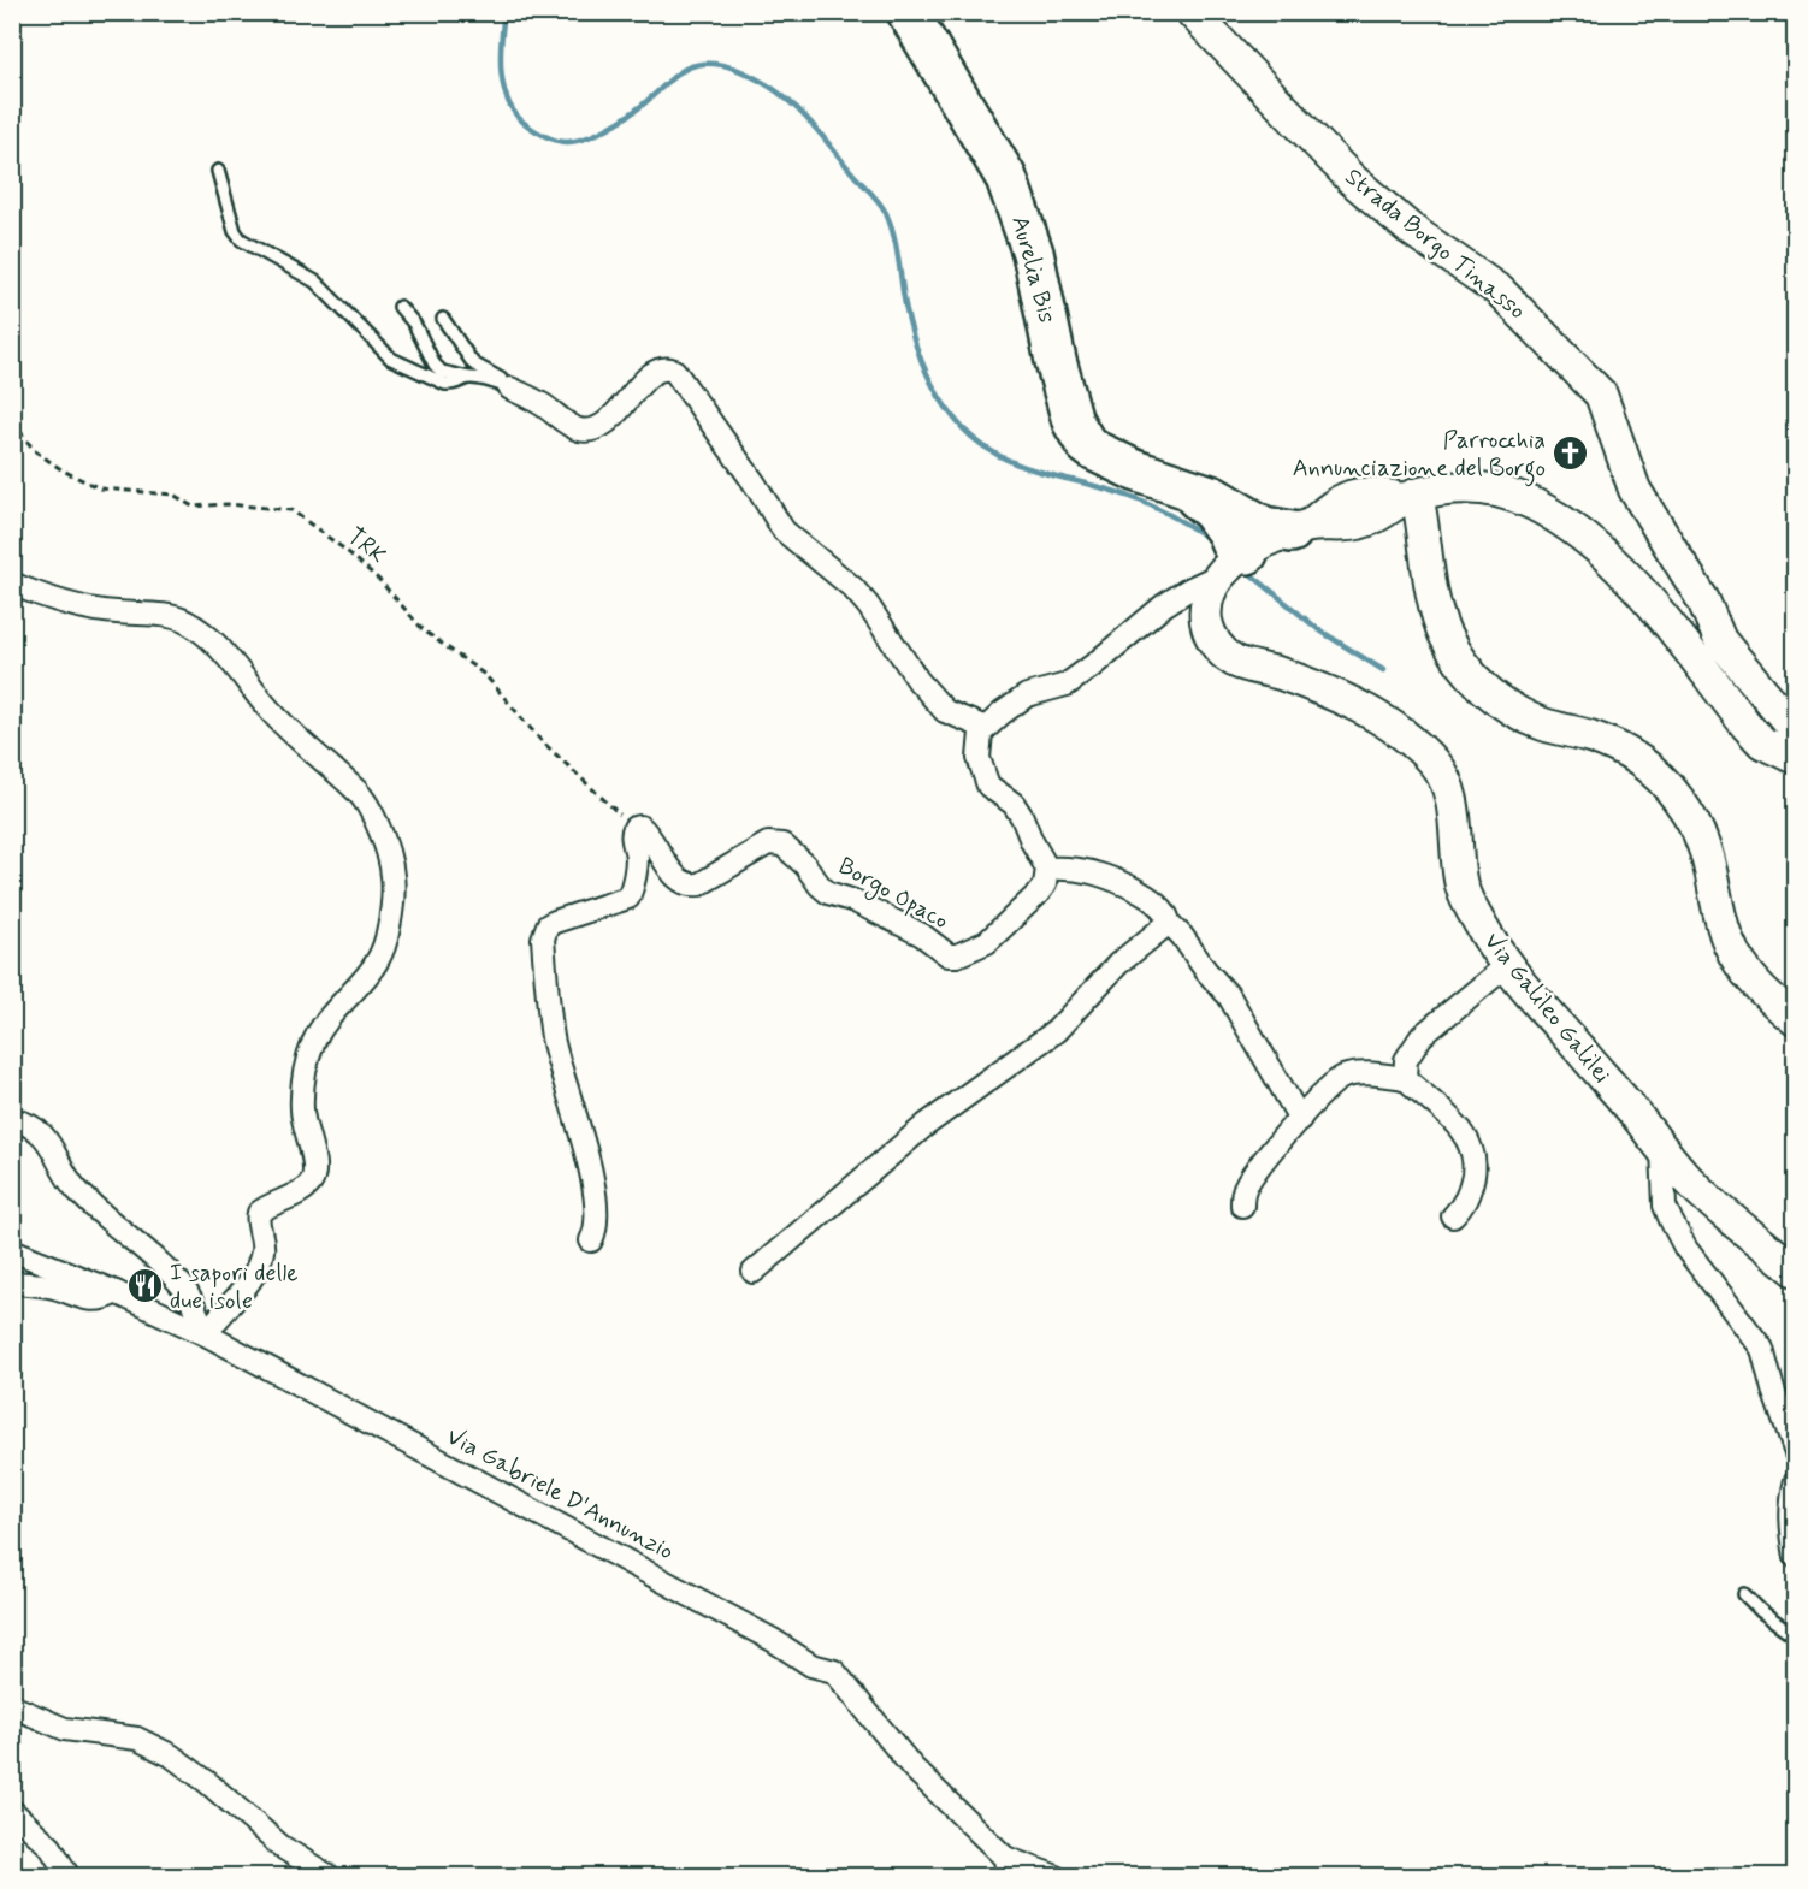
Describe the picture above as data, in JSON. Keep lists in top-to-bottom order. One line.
{"streets":{"highway":["Aurelia Bis"],"main road":["Strada Borgo Tinasso","Via Galileo Galilei"],"street":["Borgo Opaco","Via Gabriele D'Annunzio"],"path":["TRK"]},"crossings":[["Aurelia Bis","Via Galileo Galilei"],["TRK","Borgo Opaco"]],"places":{"church":["Parrocchia Annunciazione del Borgo"],"restaurant":["I sapori delle due isole"]}}
